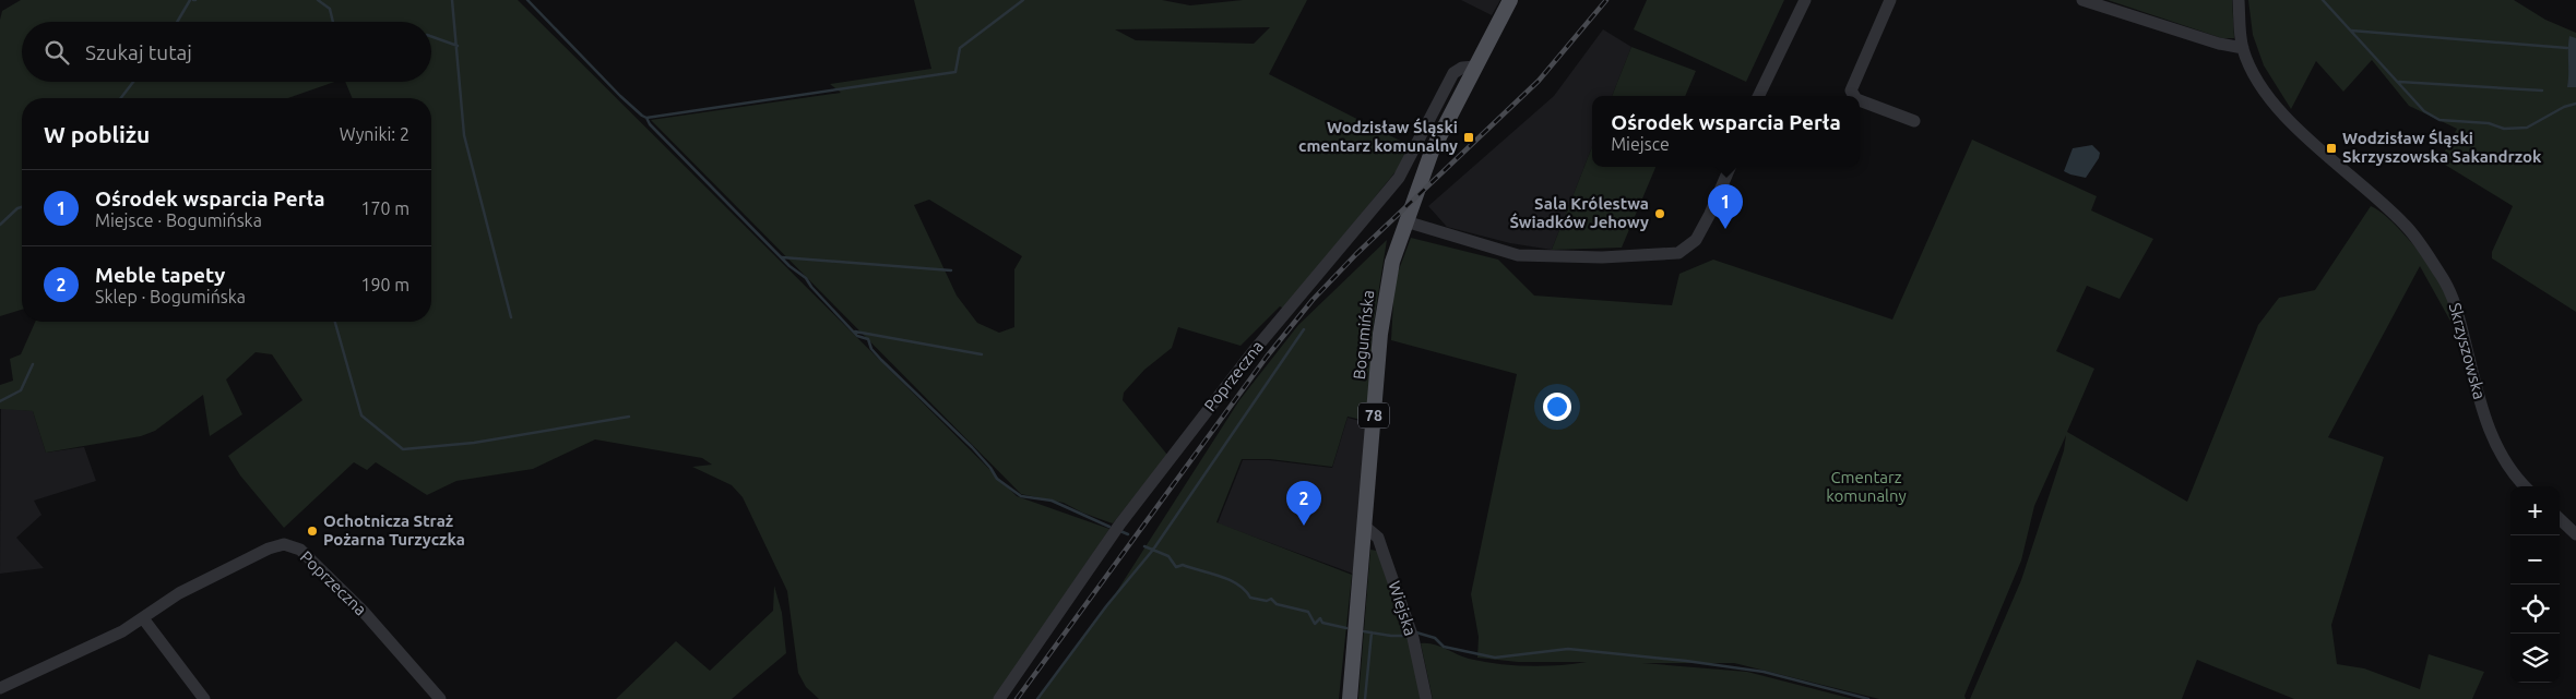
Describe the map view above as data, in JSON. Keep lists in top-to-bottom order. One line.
{"streets":{"main road":["Bogumińska","78"],"street":["Skrzyszowska","Poprzeczna","Wiejska"]},"crossings":[["Bogumińska","Poprzeczna"],["Bogumińska","Wiejska"]],"parks":["Cmentarz komunalny"],"places":{"transit":["Wodzisław Śląski cmentarz komunalny","Wodzisław Śląski Skrzyszowska Sakandrzok"],"other":["Sala Królestwa Świadków Jehowy","Ochotnicza Straż Pożarna Turzyczka"]},"page":{"search":"Szukaj tutaj","popup":["Ośrodek wsparcia Perła","Miejsce"],"heading":["W pobliżu","Wyniki: 2"],"list":[{"mark":"1","name":"Ośrodek wsparcia Perła","note":"Miejsce · Bogumińska","value":"170 m"},{"mark":"2","name":"Meble tapety","note":"Sklep · Bogumińska","value":"190 m"}],"pins":["1","2"],"map_buttons":["+","−"]}}
